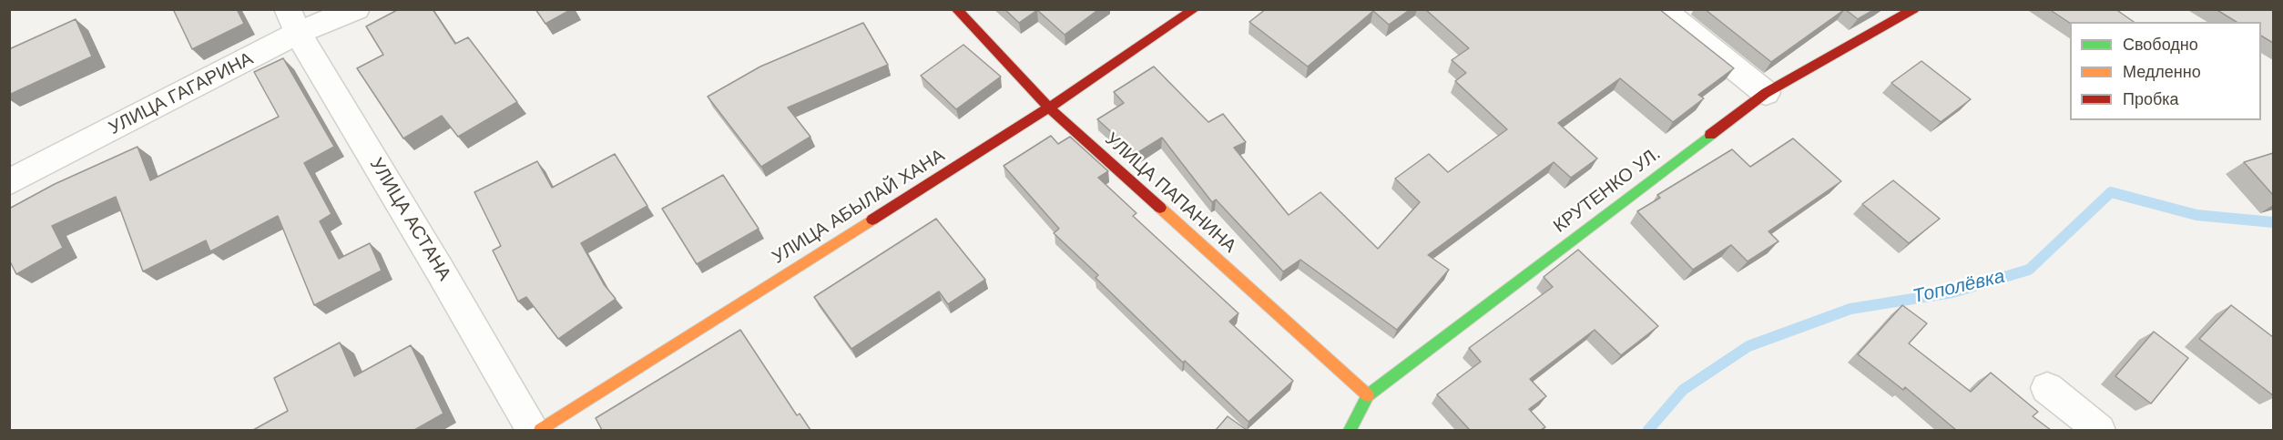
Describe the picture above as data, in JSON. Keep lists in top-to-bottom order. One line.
{"streets":{"street":["УЛИЦА ГАГАРИНА","КРУТЕНКО УЛ.","УЛИЦА ПАПАНИНА","УЛИЦА АБЫЛАЙ ХАНА","УЛИЦА АСТАНА"]},"crossings":[["УЛИЦА ГАГАРИНА","УЛИЦА АСТАНА"],["КРУТЕНКО УЛ.","УЛИЦА ПАПАНИНА"],["УЛИЦА ПАПАНИНА","УЛИЦА АБЫЛАЙ ХАНА"]],"water":["Тополёвка"],"legend":["Свободно","Медленно","Пробка"]}
